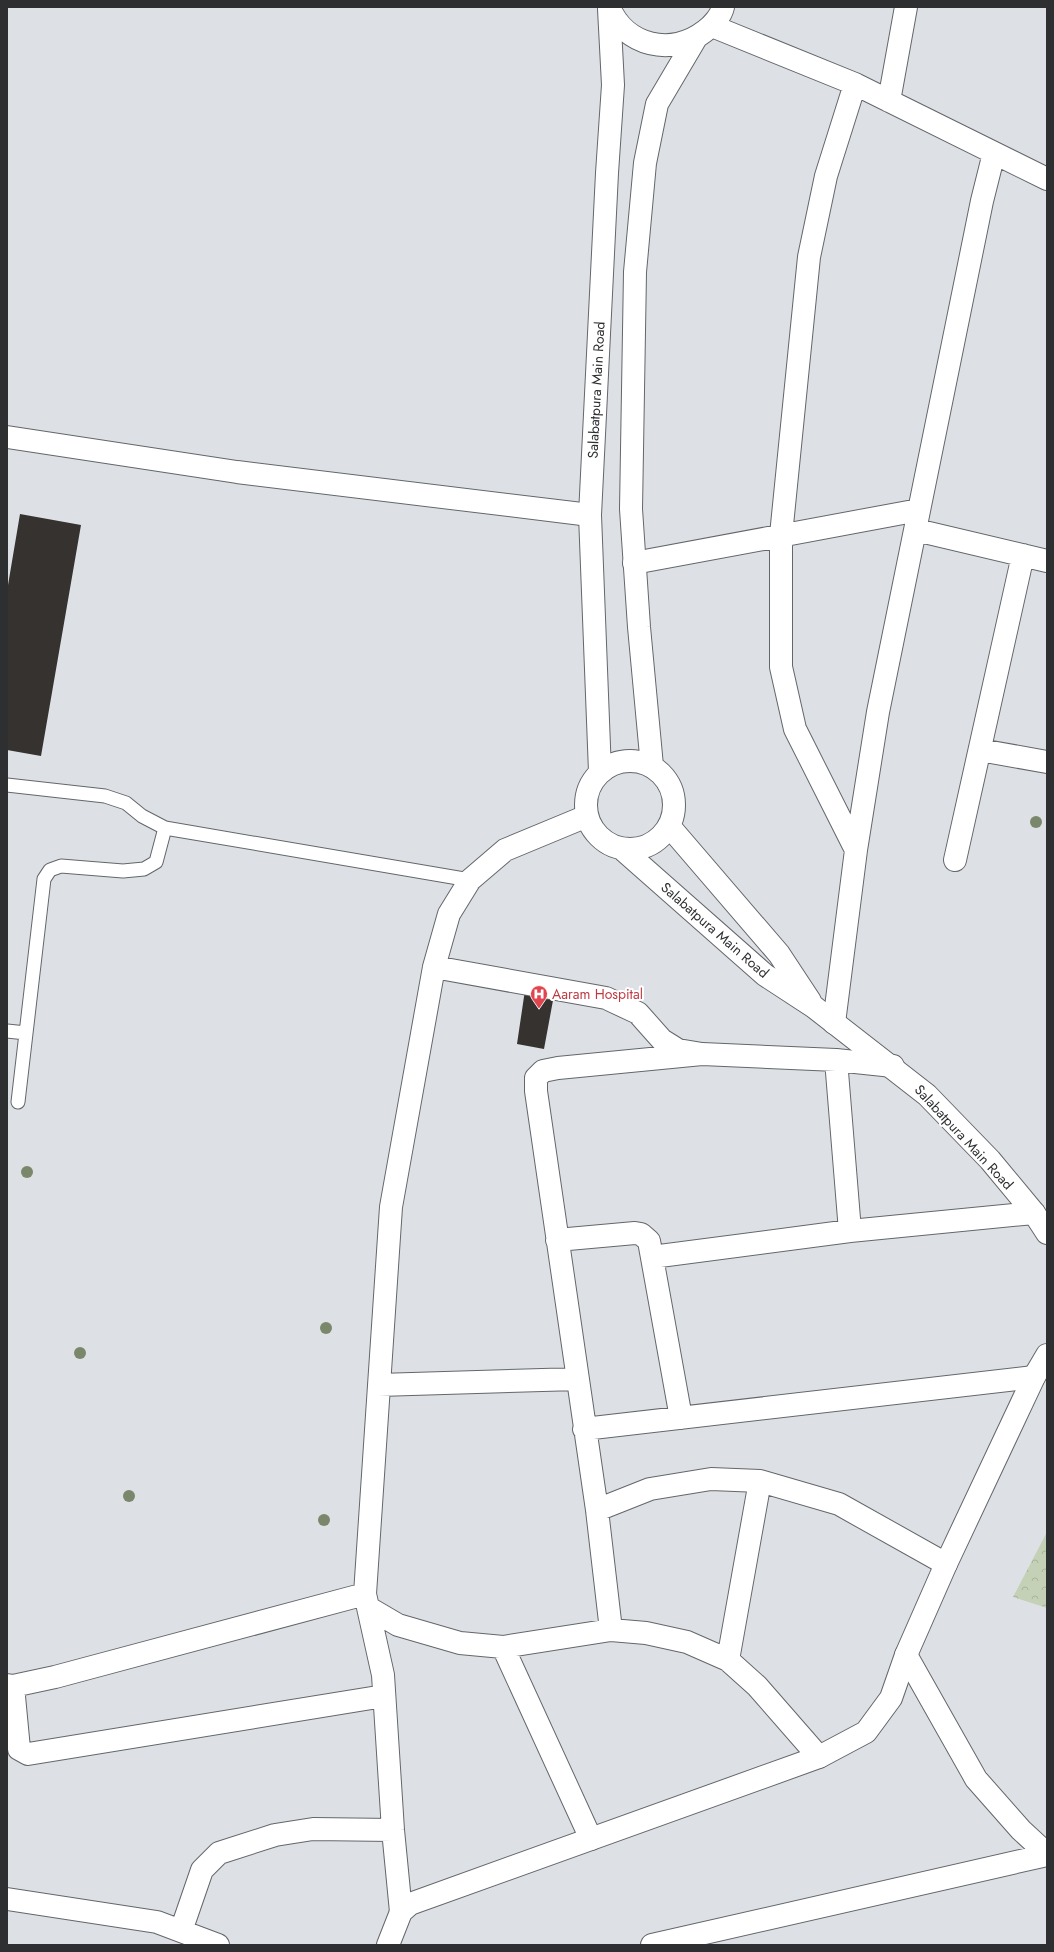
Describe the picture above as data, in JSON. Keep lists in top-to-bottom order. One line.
{"streets":{"street":["Salabatpura Main Road"]},"places":{"hospital":["Aaram Hospital"]}}
